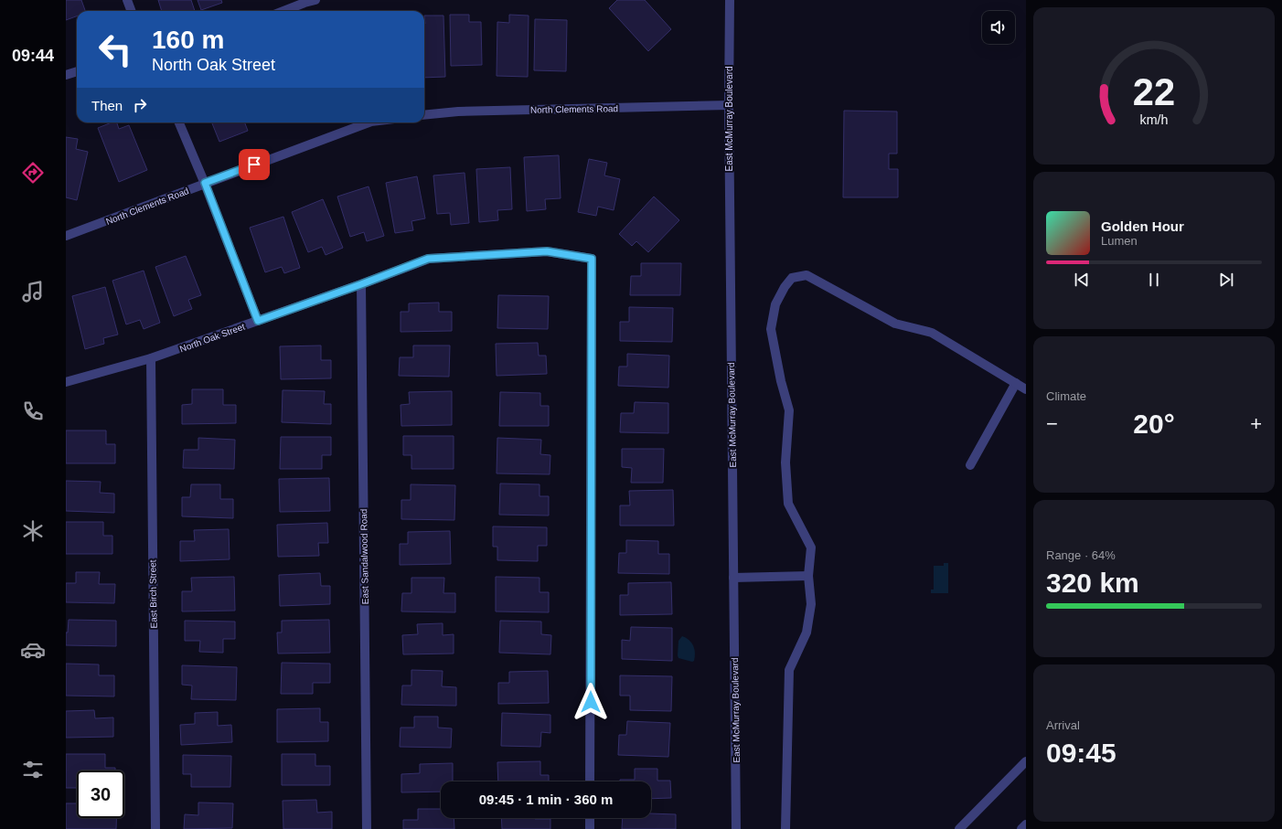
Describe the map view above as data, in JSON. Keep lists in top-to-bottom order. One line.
{"streets":{"street":["North Clements Road","East McMurray Boulevard","North Oak Street","East Sandalwood Road","East Birch Street"]},"crossings":[["North Clements Road","East McMurray Boulevard"],["North Oak Street","East Sandalwood Road"],["North Oak Street","East Birch Street"]],"page":{"tabs":"09:44","turn":["160 m","North Oak Street"],"then":"Then","song":["Golden Hour","Lumen"],"tile":["Climate",["Range · 64%","320 km"],["Arrival","09:45"]],"heat":["−","20°","+"],"limit":"30","trip":"09:45 · 1 min · 360 m","gauge":["22","km/h"]}}
